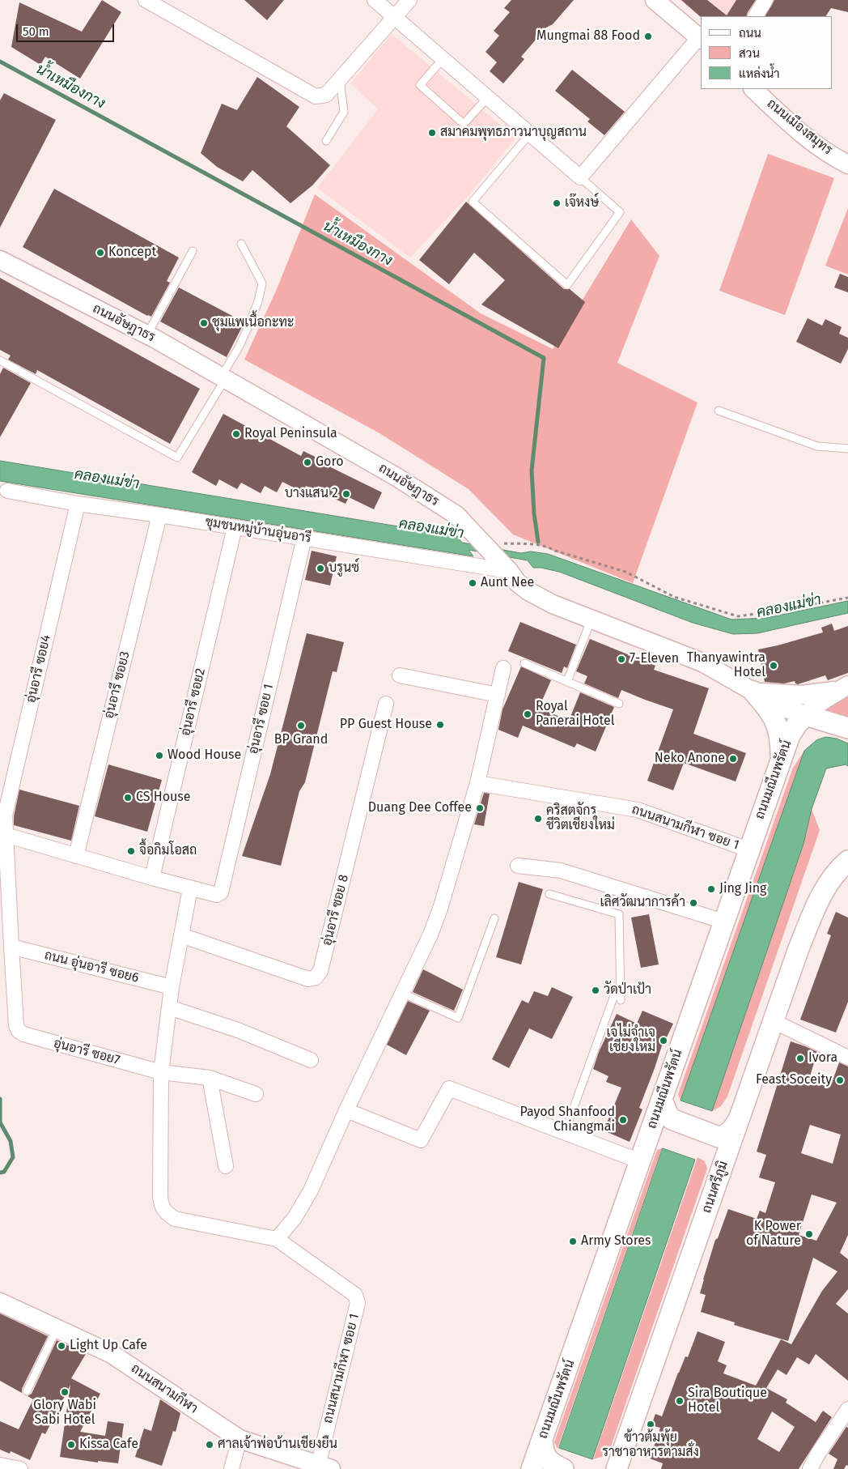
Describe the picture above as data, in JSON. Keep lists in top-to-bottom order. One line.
{"streets":{"main road":["ถนนมณีนพรัตน์","ถนนศรีภูมิ"],"street":["ถนนเมืองสมุทร","ถนนอัษฎาธร","ชุมชนหมู่บ้านอุ่นอารี","อุ่นอารี ซอย4","อุ่นอารี ซอย3","อุ่นอารี ซอย2","อุ่นอารี ซอย 1","ถนนสนามกีฬา ซอย 1","อุ่นอารี ซอย 8","ถนน อุ่นอารี ซอย6","อุ่นอารี ซอย7","ถนนสนามกีฬา"]},"crossings":[["ถนนอัษฎาธร","ชุมชนหมู่บ้านอุ่นอารี"],["ถนนอัษฎาธร","ถนนมณีนพรัตน์"],["ชุมชนหมู่บ้านอุ่นอารี","อุ่นอารี ซอย4"],["ชุมชนหมู่บ้านอุ่นอารี","อุ่นอารี ซอย3"],["ชุมชนหมู่บ้านอุ่นอารี","อุ่นอารี ซอย2"],["ชุมชนหมู่บ้านอุ่นอารี","อุ่นอารี ซอย 1"],["อุ่นอารี ซอย4","ถนน อุ่นอารี ซอย6"],["อุ่นอารี ซอย4","อุ่นอารี ซอย7"],["ถนนมณีนพรัตน์","ถนนสนามกีฬา ซอย 1"],["ถนนสนามกีฬา ซอย 1","ถนนสนามกีฬา"]],"water":["น้ำเหมืองกาง","คลองแม่ข่า"],"places":["Mungmai 88 Food","สมาคมพุทธภาวนาบุญสถาน","เจ๊หงษ์","Koncept","ชุมแพเนื้อกะทะ","Royal Peninsula","Goro","บางแสน 2","บรูนซ์","Aunt Nee","7-Eleven","Thanyawintra Hotel","Royal Panerai Hotel","PP Guest House","BP Grand","Wood House","Neko Anone","CS House","Duang Dee Coffee","คริสตจักร ชีวิตเชียงใหม่","จื้อกิมโอสถ","Jing Jing","เลิศวัฒนาการค้า","วัดป่าเป้า","เจไม่จำเจ เชียงใหม่","Ivora","Feast Soceity","Payod Shanfood Chiangmai","K Power of Nature","Army Stores","Light Up Cafe","Glory Wabi Sabi Hotel","Sira Boutique Hotel","ข้าวต้มพุ้ย ราชาอาหารตามสั่ง","Kissa Cafe","ศาลเจ้าพ่อบ้านเชียงยืน"],"legend":["ถนน","สวน","แหล่งน้ำ"],"scale_bar":"50 m"}
